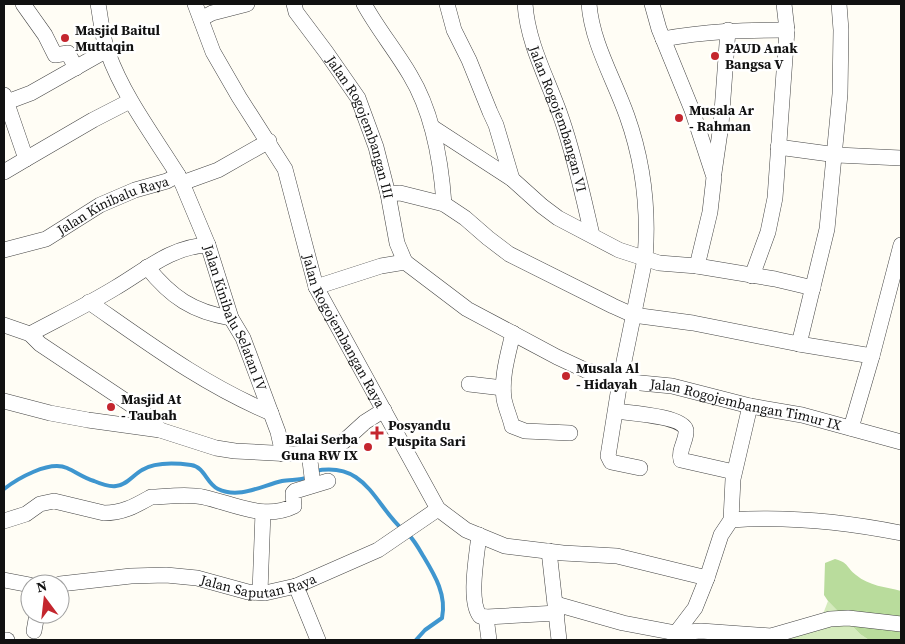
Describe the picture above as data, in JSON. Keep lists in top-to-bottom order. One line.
{"streets":{"street":["Jalan Rogojembangan VI","Jalan Rogojembangan III","Jalan Kinibalu Raya","Jalan Kinibalu Selatan IV","Jalan Rogojembangan Raya","Jalan Rogojembangan Timur IX","Jalan Saputan Raya"]},"crossings":[["Jalan Rogojembangan III","Jalan Rogojembangan Timur IX"],["Jalan Kinibalu Raya","Jalan Kinibalu Selatan IV"],["Jalan Kinibalu Raya","Jalan Rogojembangan Raya"],["Jalan Rogojembangan Raya","Jalan Saputan Raya"]],"places":{"other":["Masjid Baitul Muttaqin","PAUD Anak Bangsa V","Musala Ar - Rahman","Musala Al - Hidayah","Masjid At - Taubah","Balai Serba Guna RW IX"],"health":["Posyandu Puspita Sari"]},"north":"top"}
